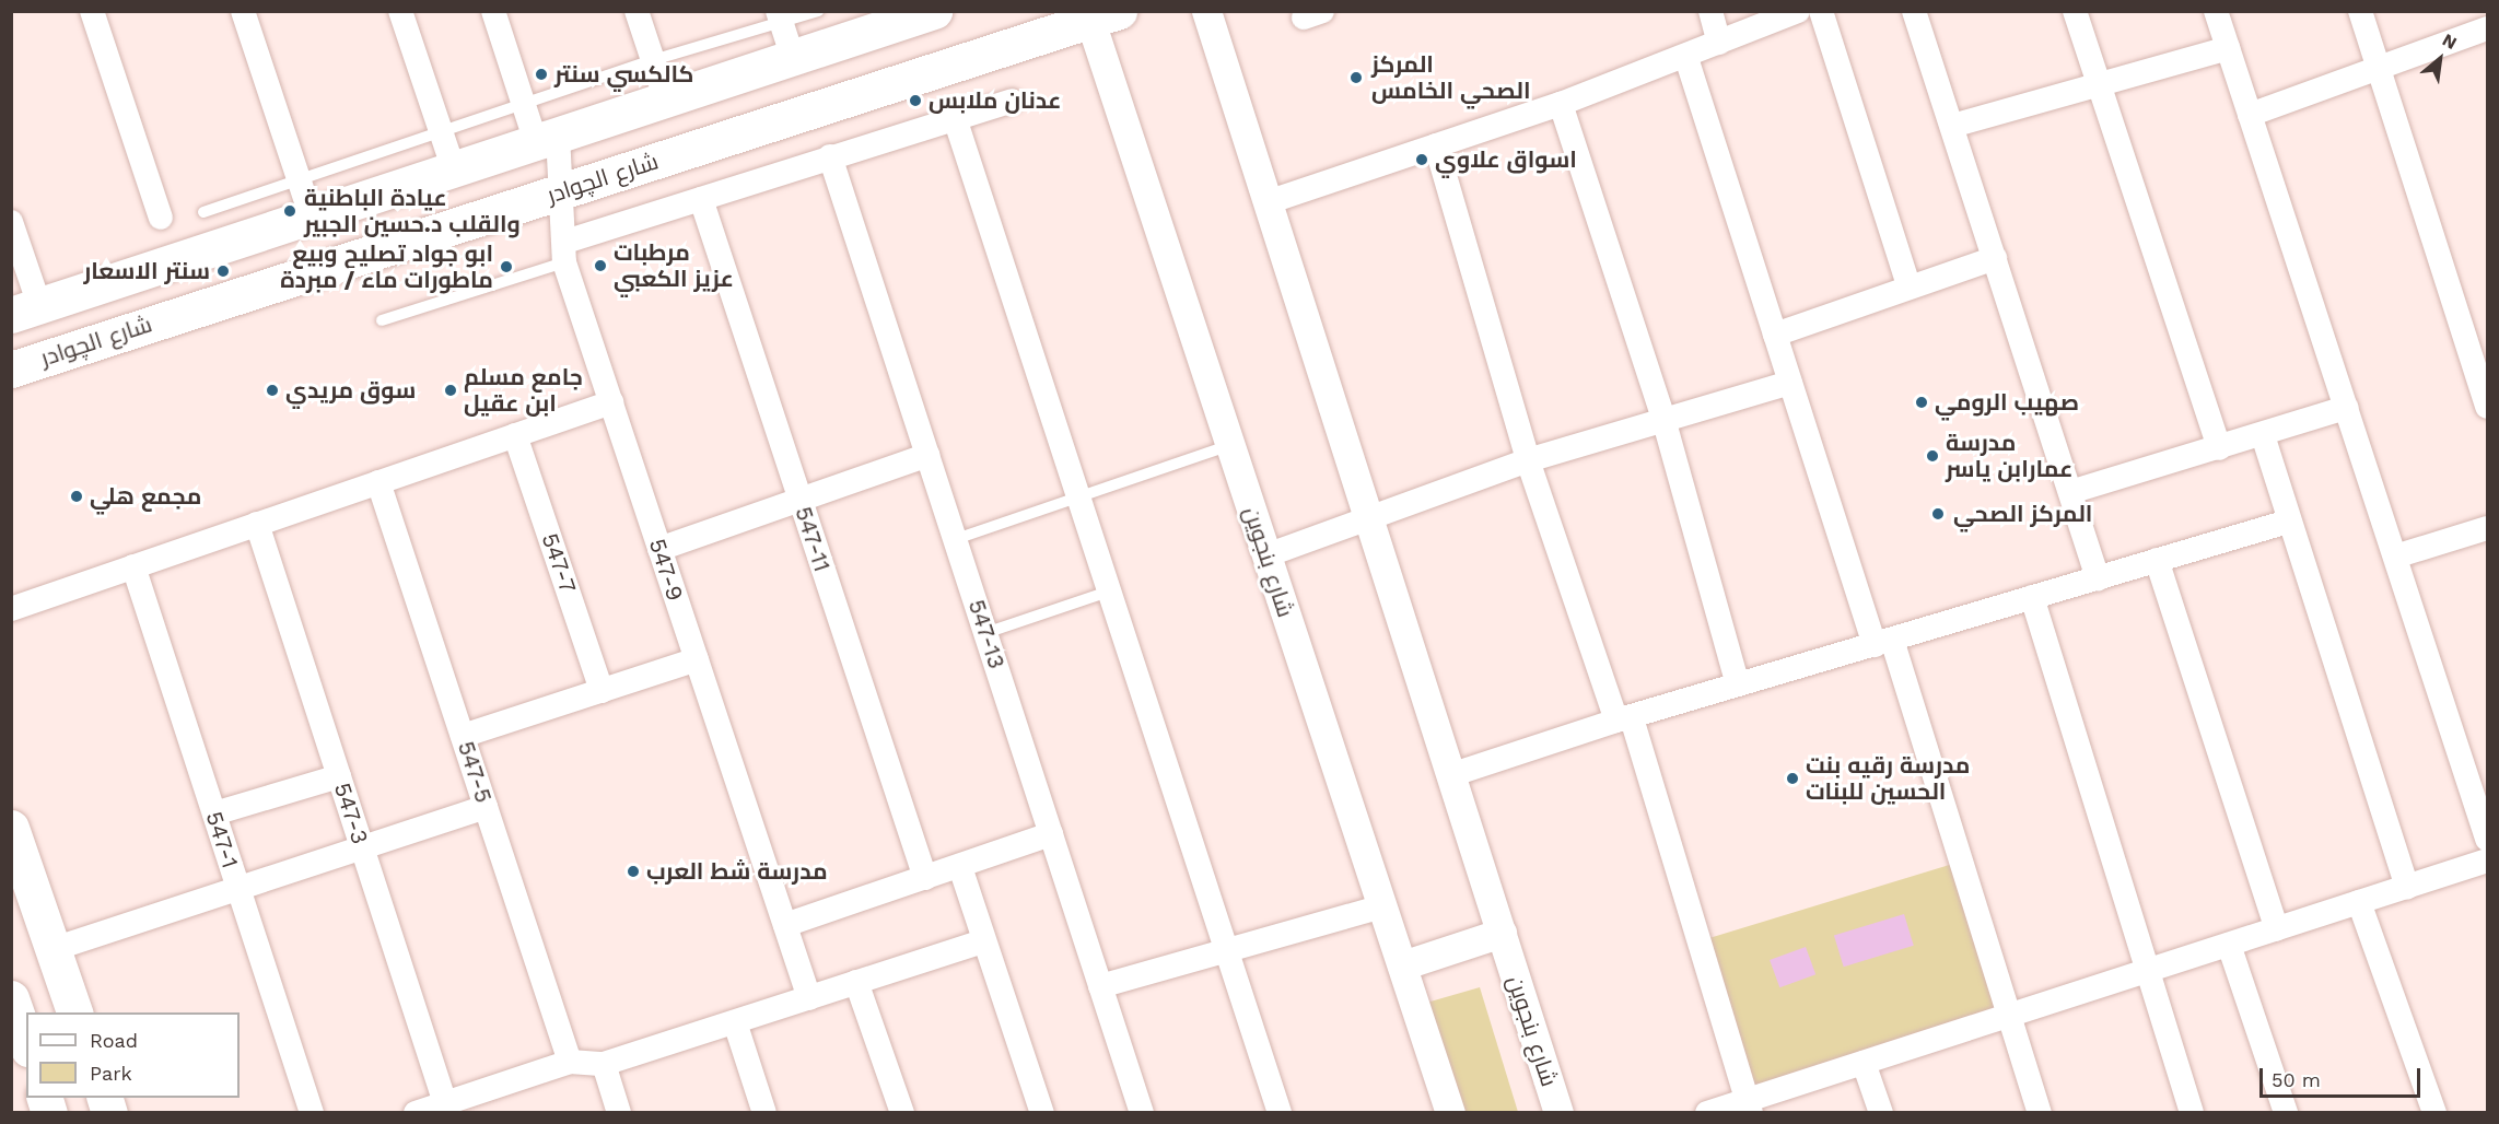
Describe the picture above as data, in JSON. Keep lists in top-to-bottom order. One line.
{"streets":{"main road":["شارع الچوادر"],"street":["547-11","شارع بنجوين","547-7","547-9","547-13","547-5","547-3","547-1"]},"crossings":[["شارع الچوادر","شارع بنجوين"],["شارع الچوادر","547-9"]],"places":["كالكسي سنتر","المركز الصحي الخامس","عدنان ملابس","اسواق علاوي","عيادة الباطنية والقلب د.حسين الجبير","مرطبات عزيز الكعبي","ابو جواد تصليح وبيع ماطورات ماء / مبردة","سنتر الاسعار","سوق مريدي","جامع مسلم ابن عقيل","صهيب الرومي","مدرسة عمارابن ياسر","مجمع هلي","المركز الصحي","مدرسة رقيه بنت الحسين للبنات","مدرسة شط العرب"],"legend":["Road","Park"],"scale_bar":"50 m","north":"top right"}
